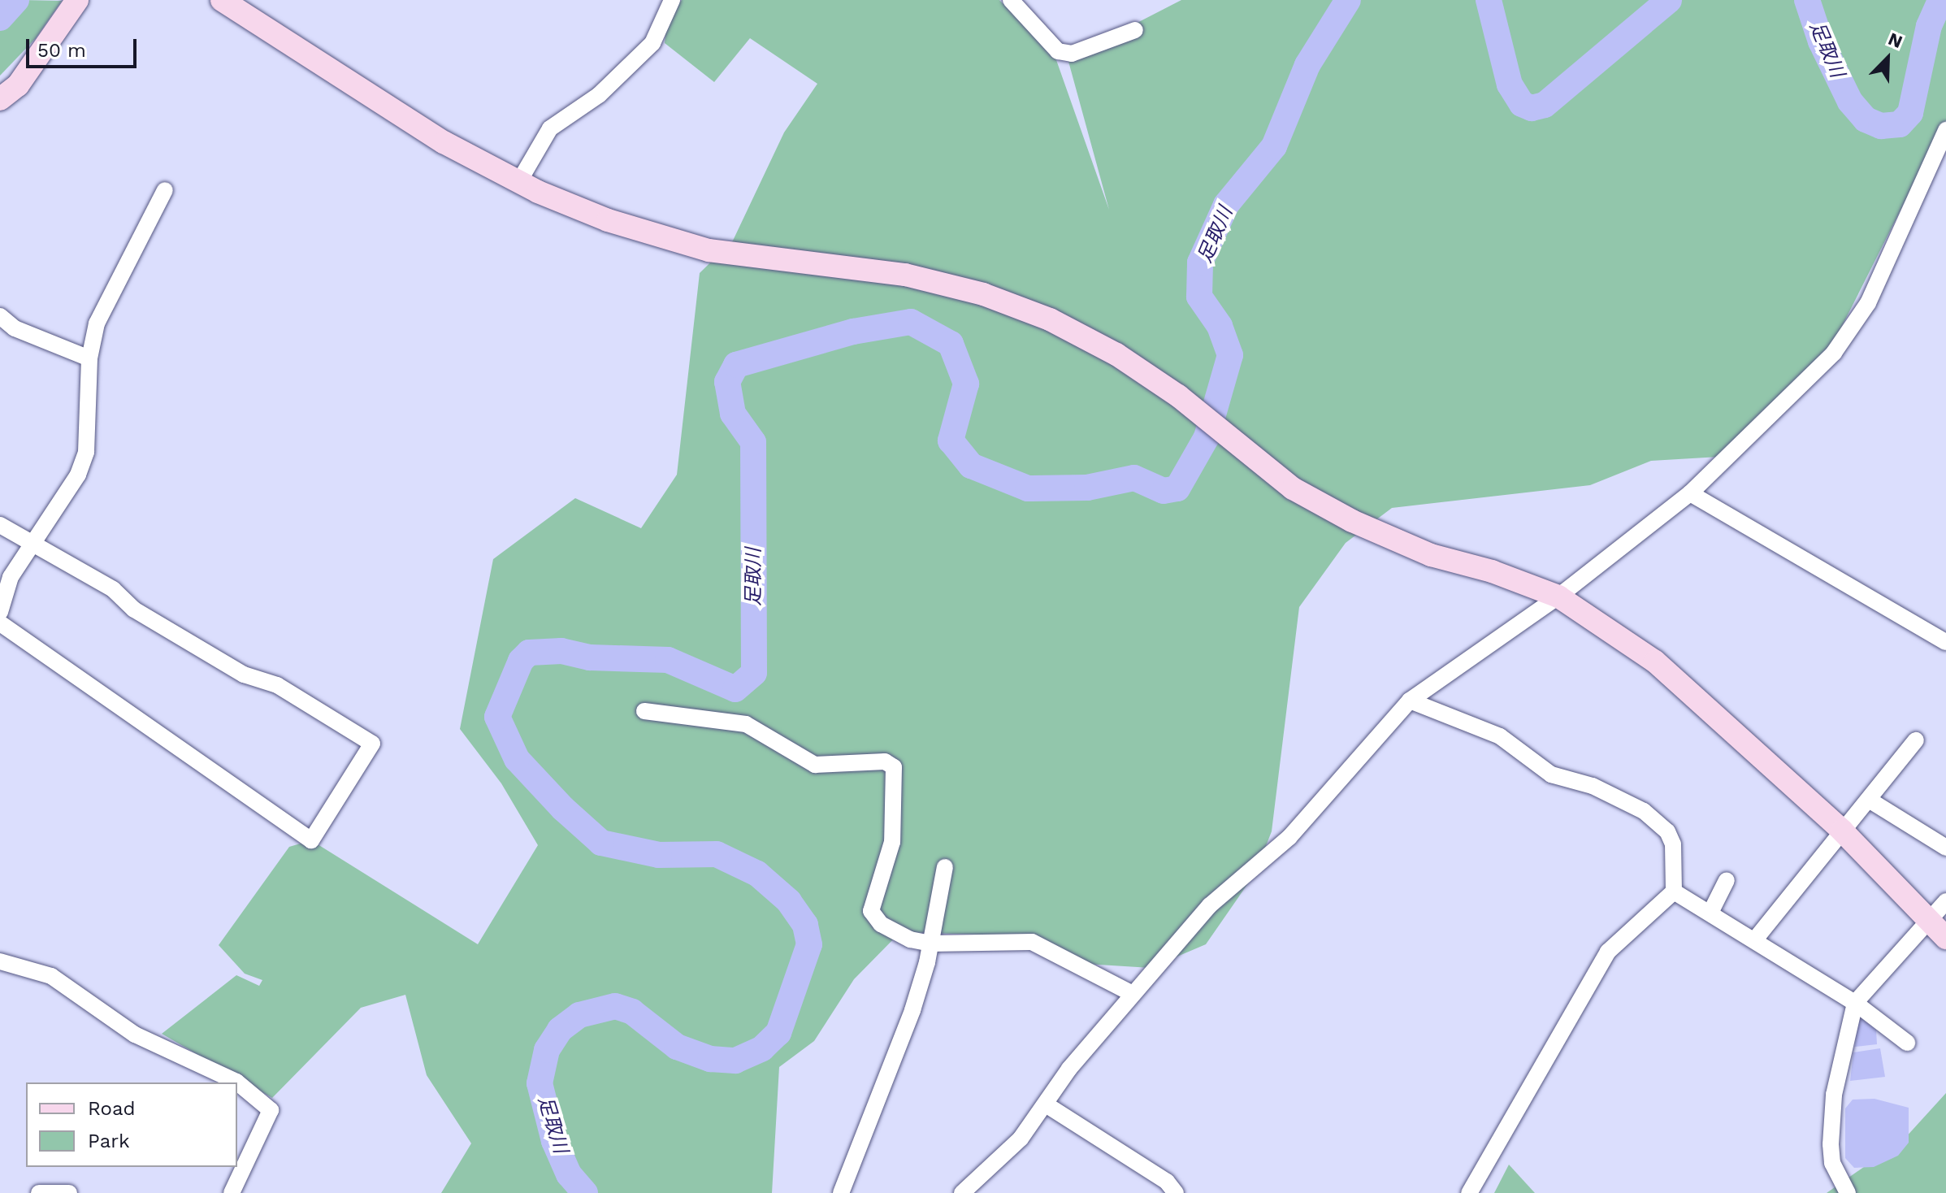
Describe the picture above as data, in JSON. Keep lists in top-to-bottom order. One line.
{"water":["足取川"],"legend":["Road","Park"],"scale_bar":"50 m","north":"top right"}
